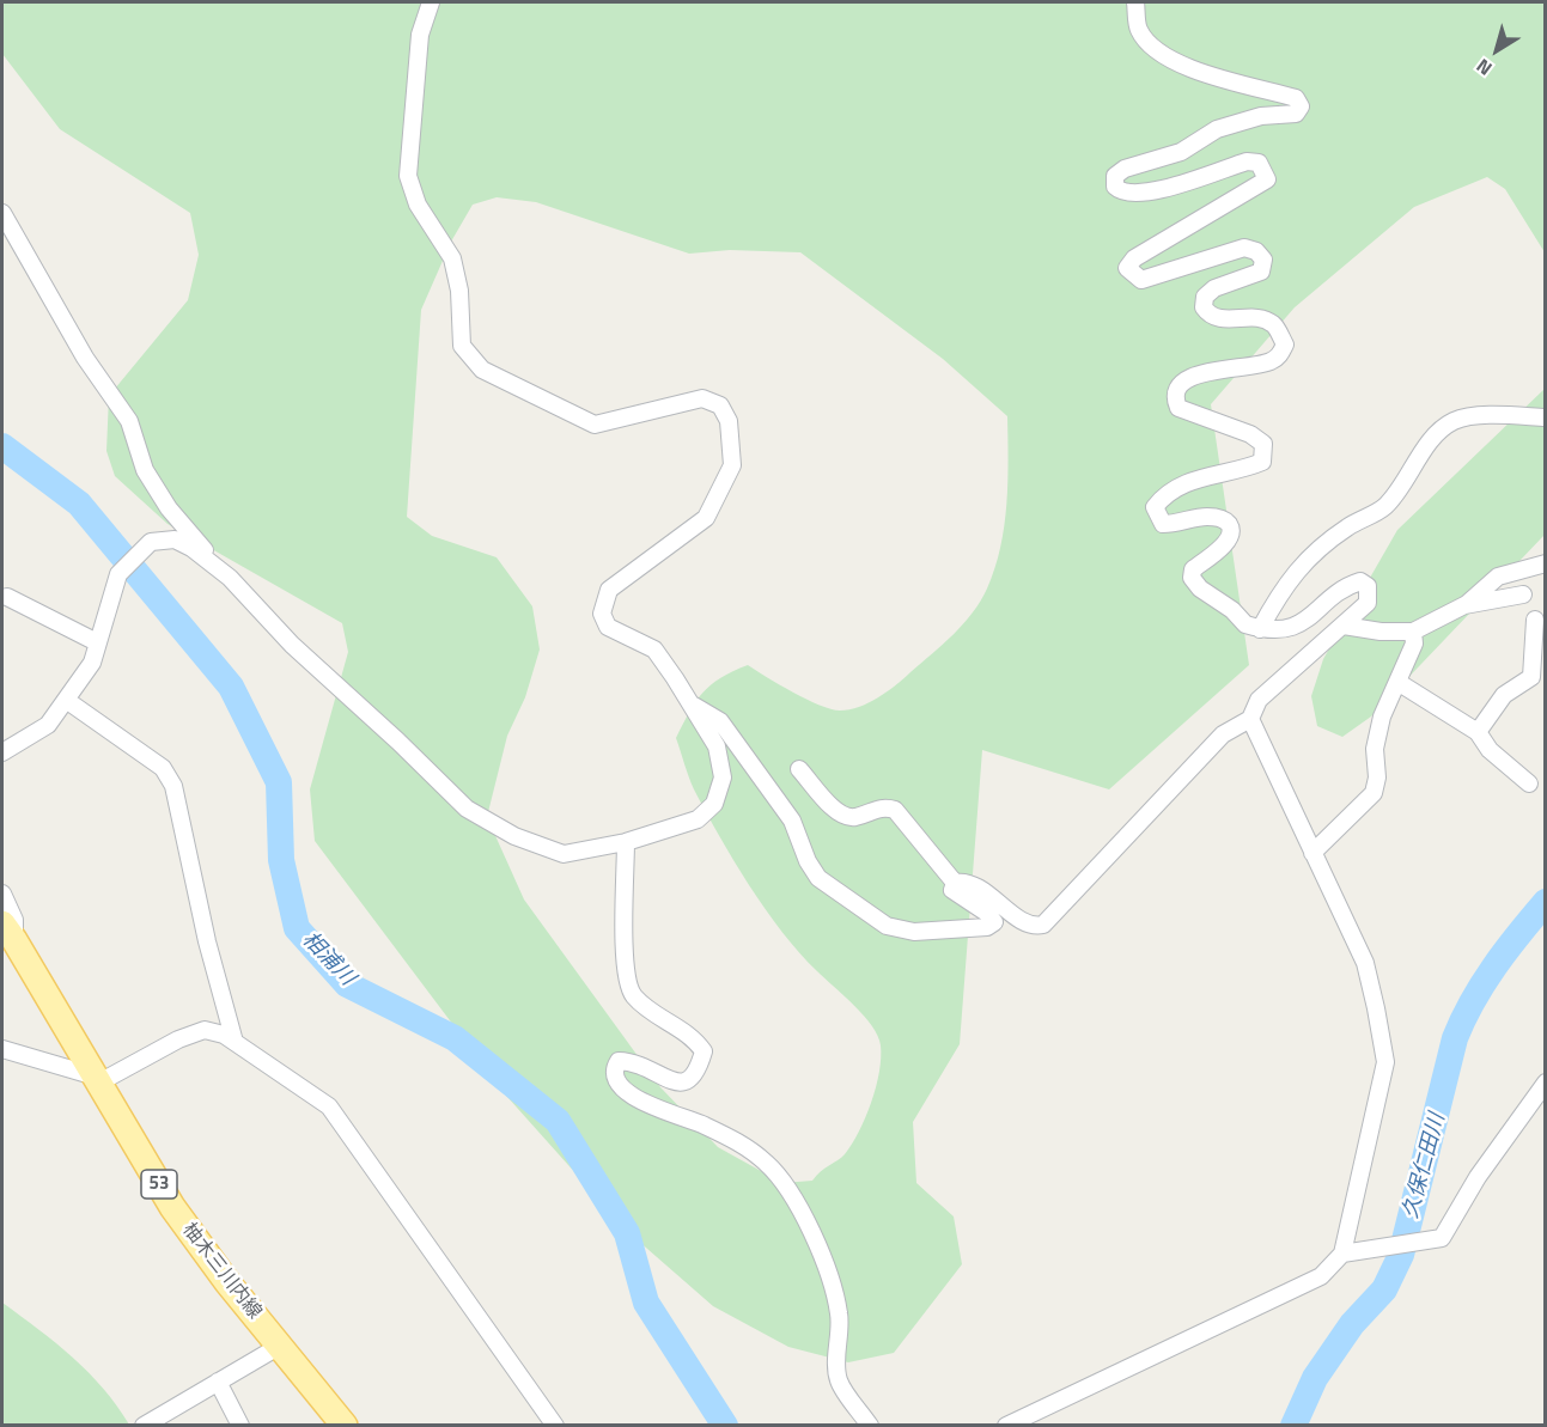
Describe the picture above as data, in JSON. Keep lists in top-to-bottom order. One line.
{"streets":{"main road":["53","柚木三川内線"]},"water":["相浦川","久保仁田川"],"north":"bottom left"}
